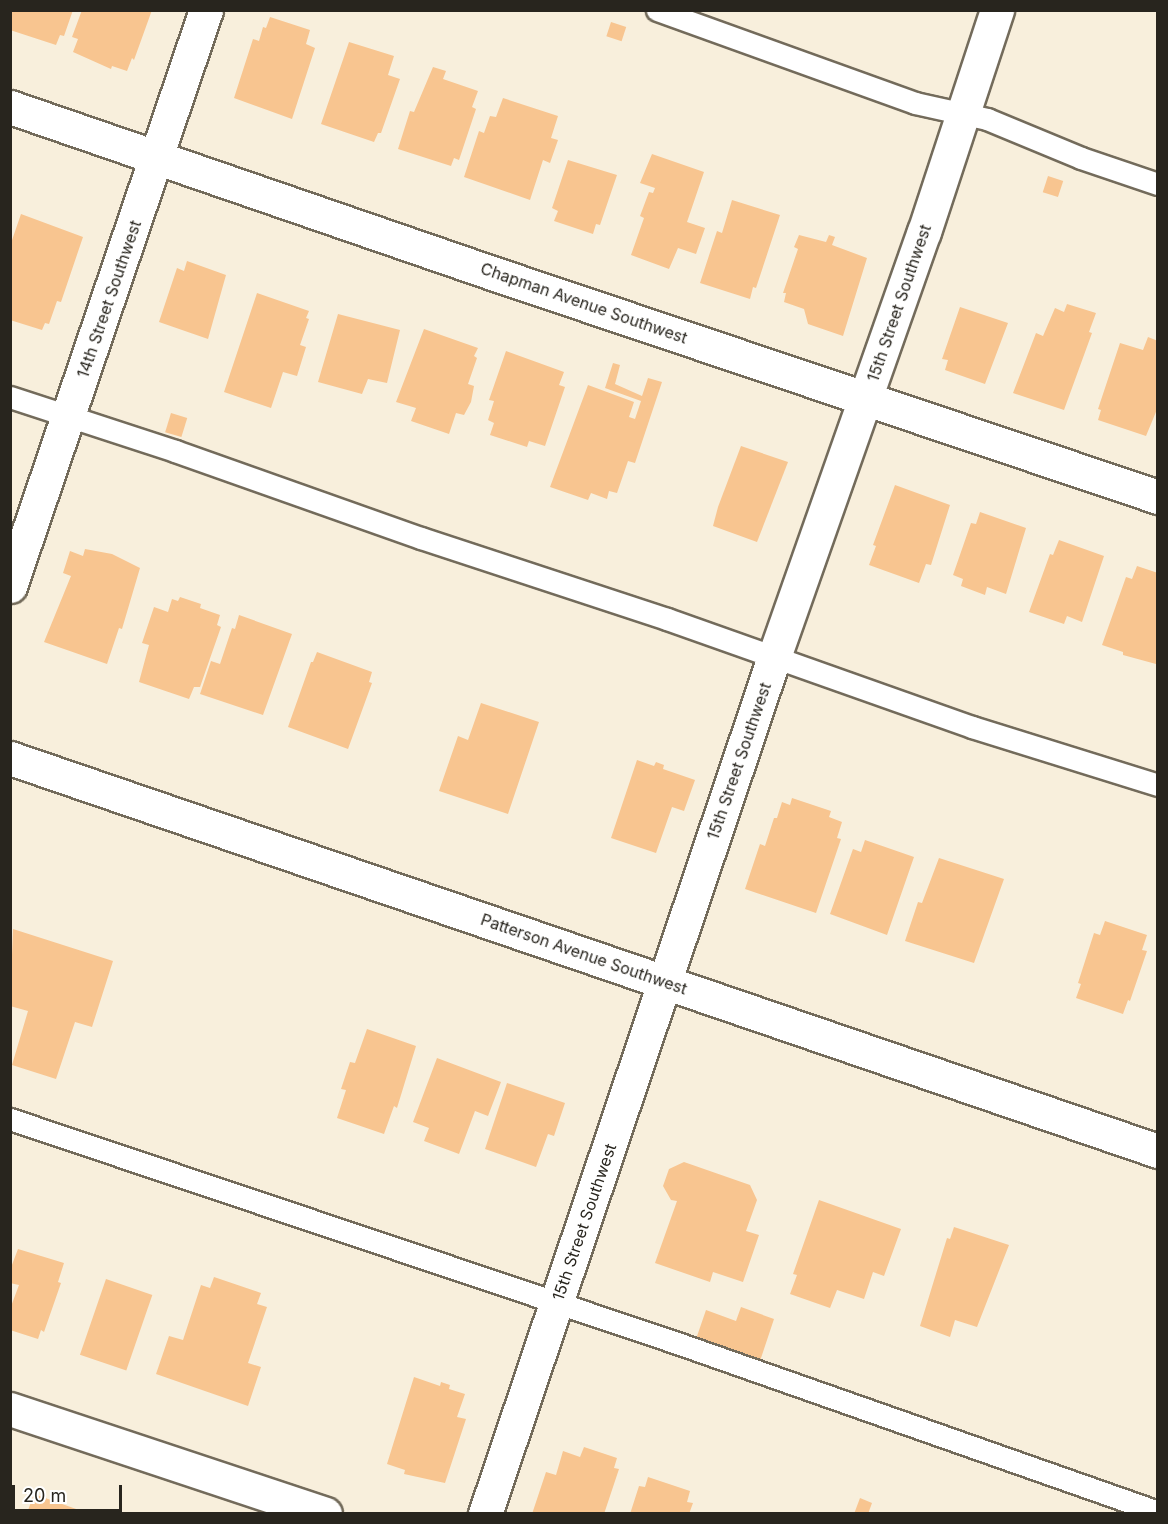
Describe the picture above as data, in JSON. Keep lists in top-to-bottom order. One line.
{"streets":{"street":["14th Street Southwest","Chapman Avenue Southwest","15th Street Southwest","Patterson Avenue Southwest"]},"crossings":[["14th Street Southwest","Chapman Avenue Southwest"],["Chapman Avenue Southwest","15th Street Southwest"],["15th Street Southwest","Patterson Avenue Southwest"]],"scale_bar":"20 m"}
